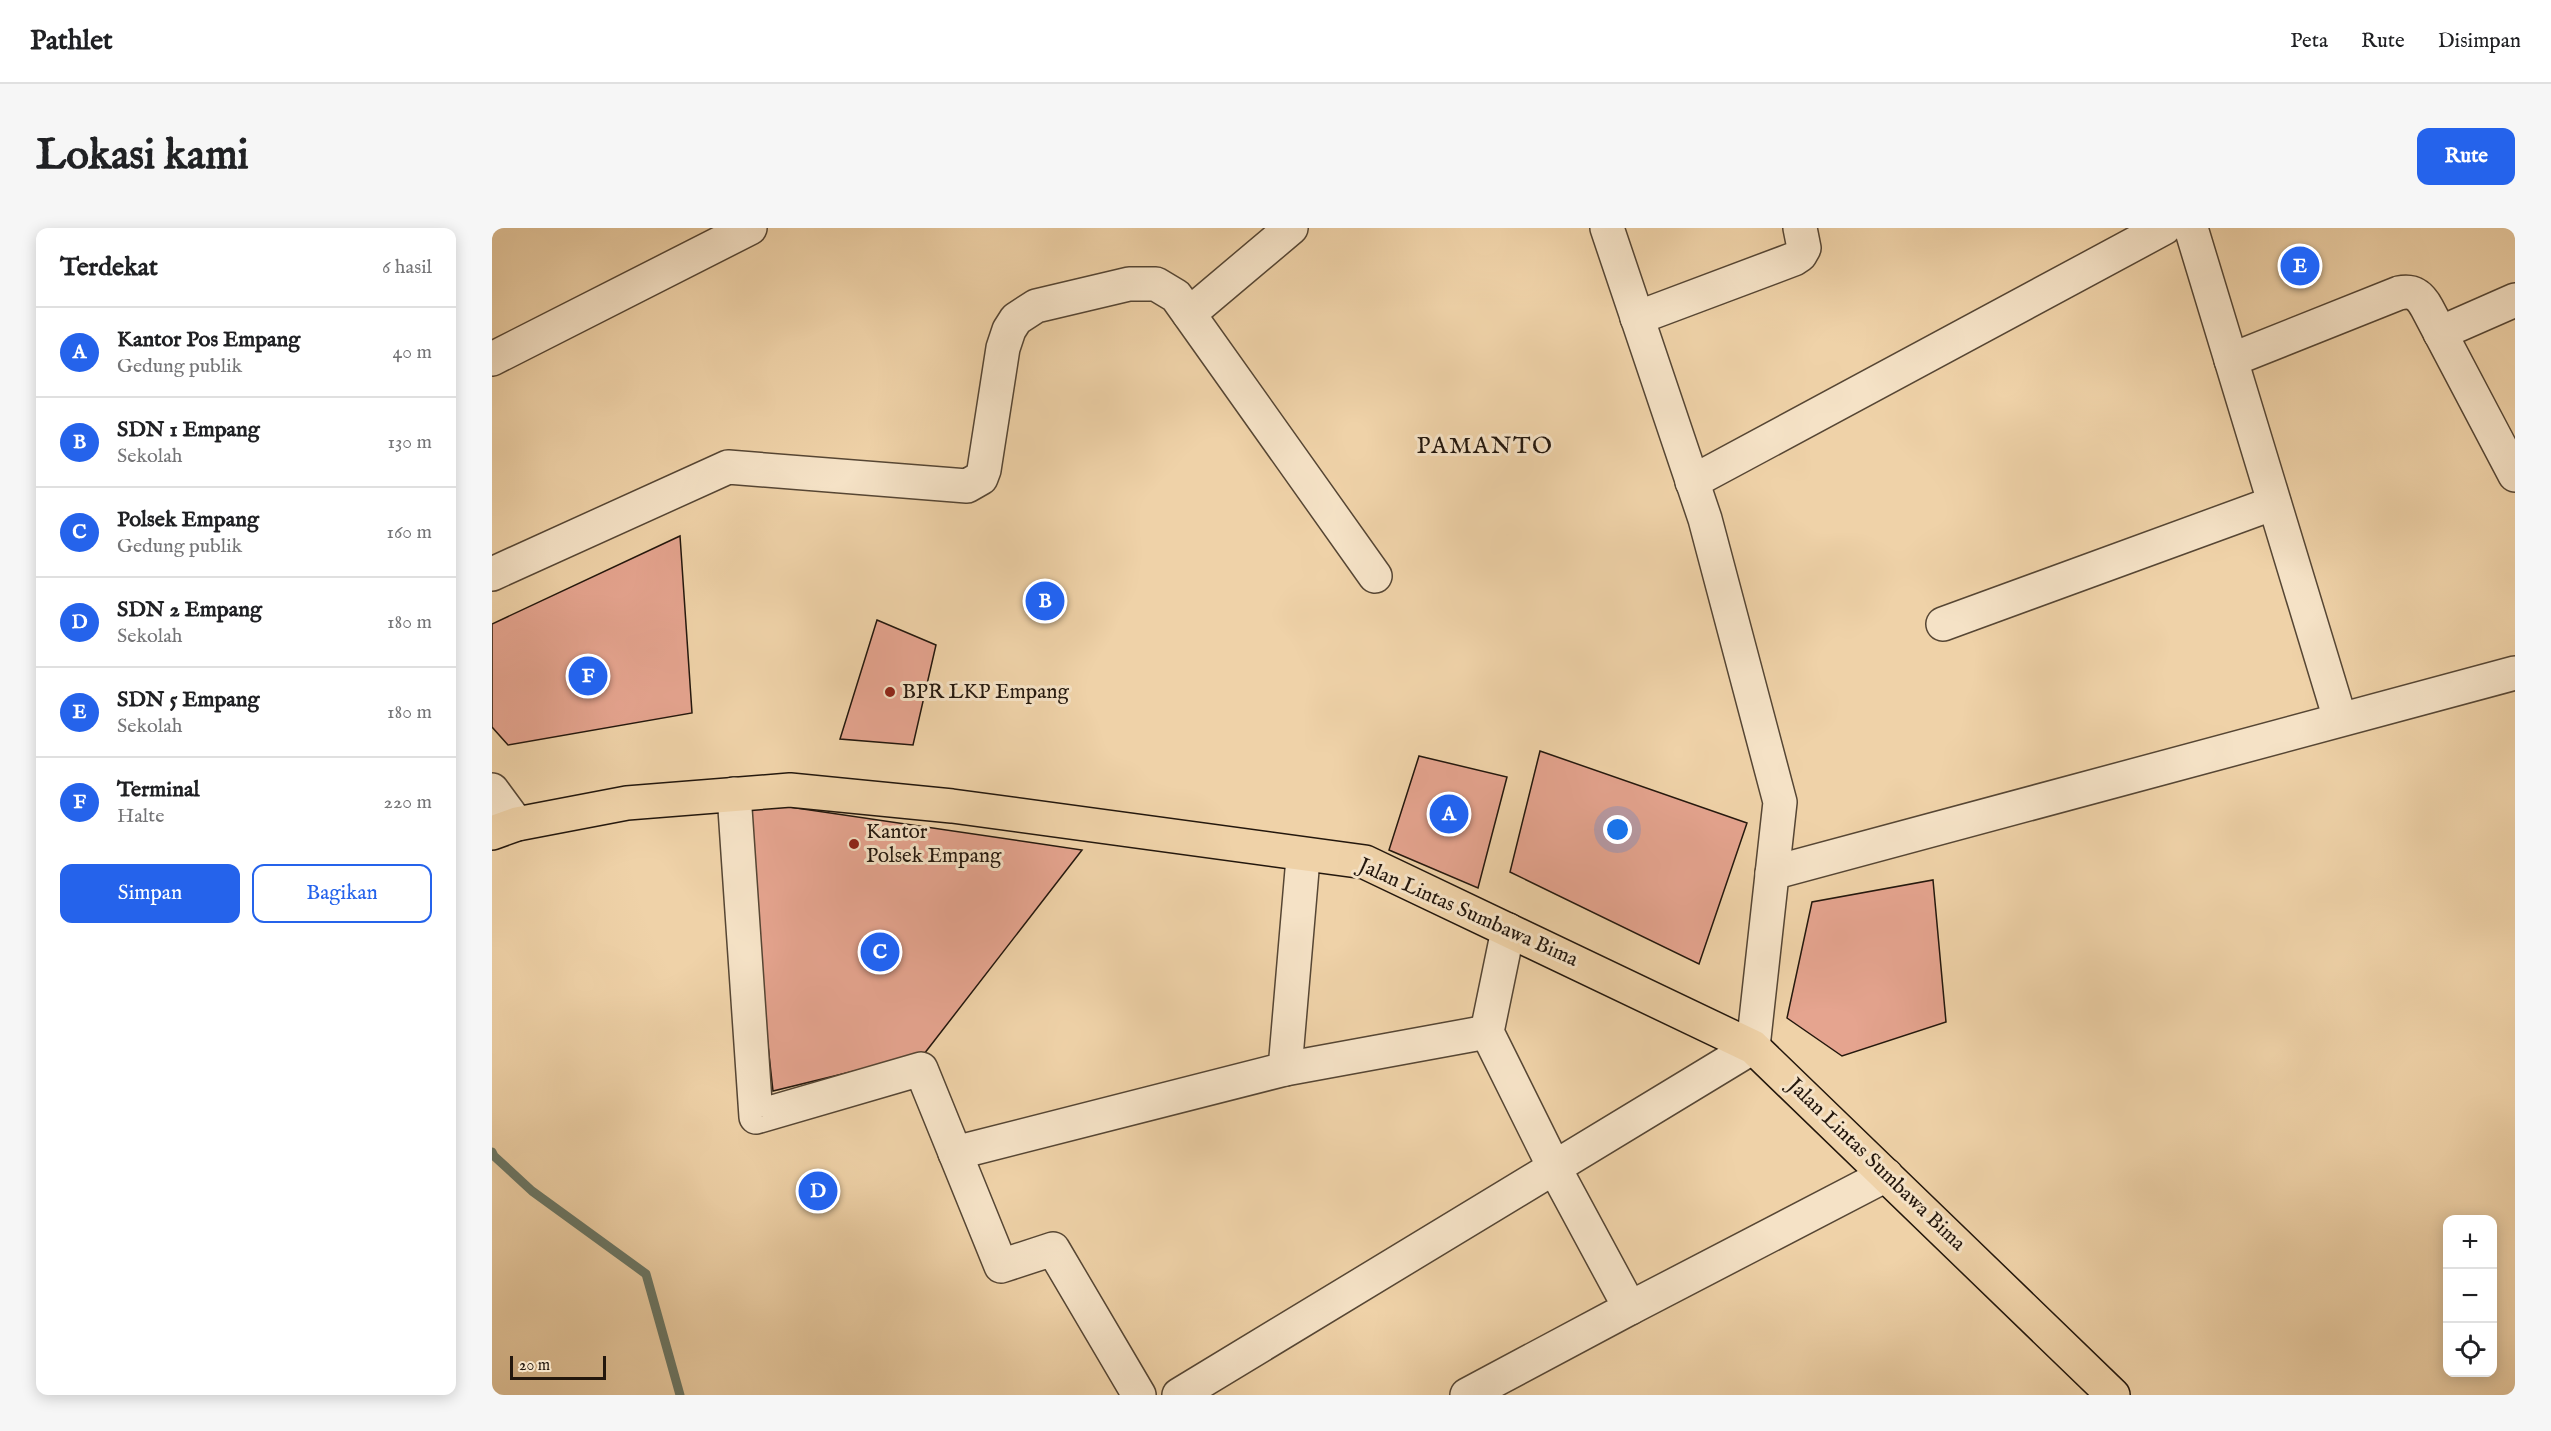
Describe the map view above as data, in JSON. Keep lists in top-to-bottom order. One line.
{"streets":{"highway":["Jalan Lintas Sumbawa Bima"]},"districts":["PAMANTO"],"places":["BPR LKP Empang","Kantor Polsek Empang"],"scale_bar":"20 m","page":{"header":"Pathlet","nav":["Peta","Rute","Disimpan"],"buttons":["Rute",["Simpan","Bagikan"]],"title":"Lokasi kami","heading":["Terdekat","6 hasil"],"pins":["E","B","F","A","C","D"],"list":[{"mark":"A","name":"Kantor Pos Empang","note":"Gedung publik","value":"40 m"},{"mark":"B","name":"SDN 1 Empang","note":"Sekolah","value":"130 m"},{"mark":"C","name":"Polsek Empang","note":"Gedung publik","value":"160 m"},{"mark":"D","name":"SDN 2 Empang","note":"Sekolah","value":"180 m"},{"mark":"E","name":"SDN 5 Empang","note":"Sekolah","value":"180 m"},{"mark":"F","name":"Terminal","note":"Halte","value":"220 m"}],"map_buttons":["+","−"],"scale":"20 m"}}
